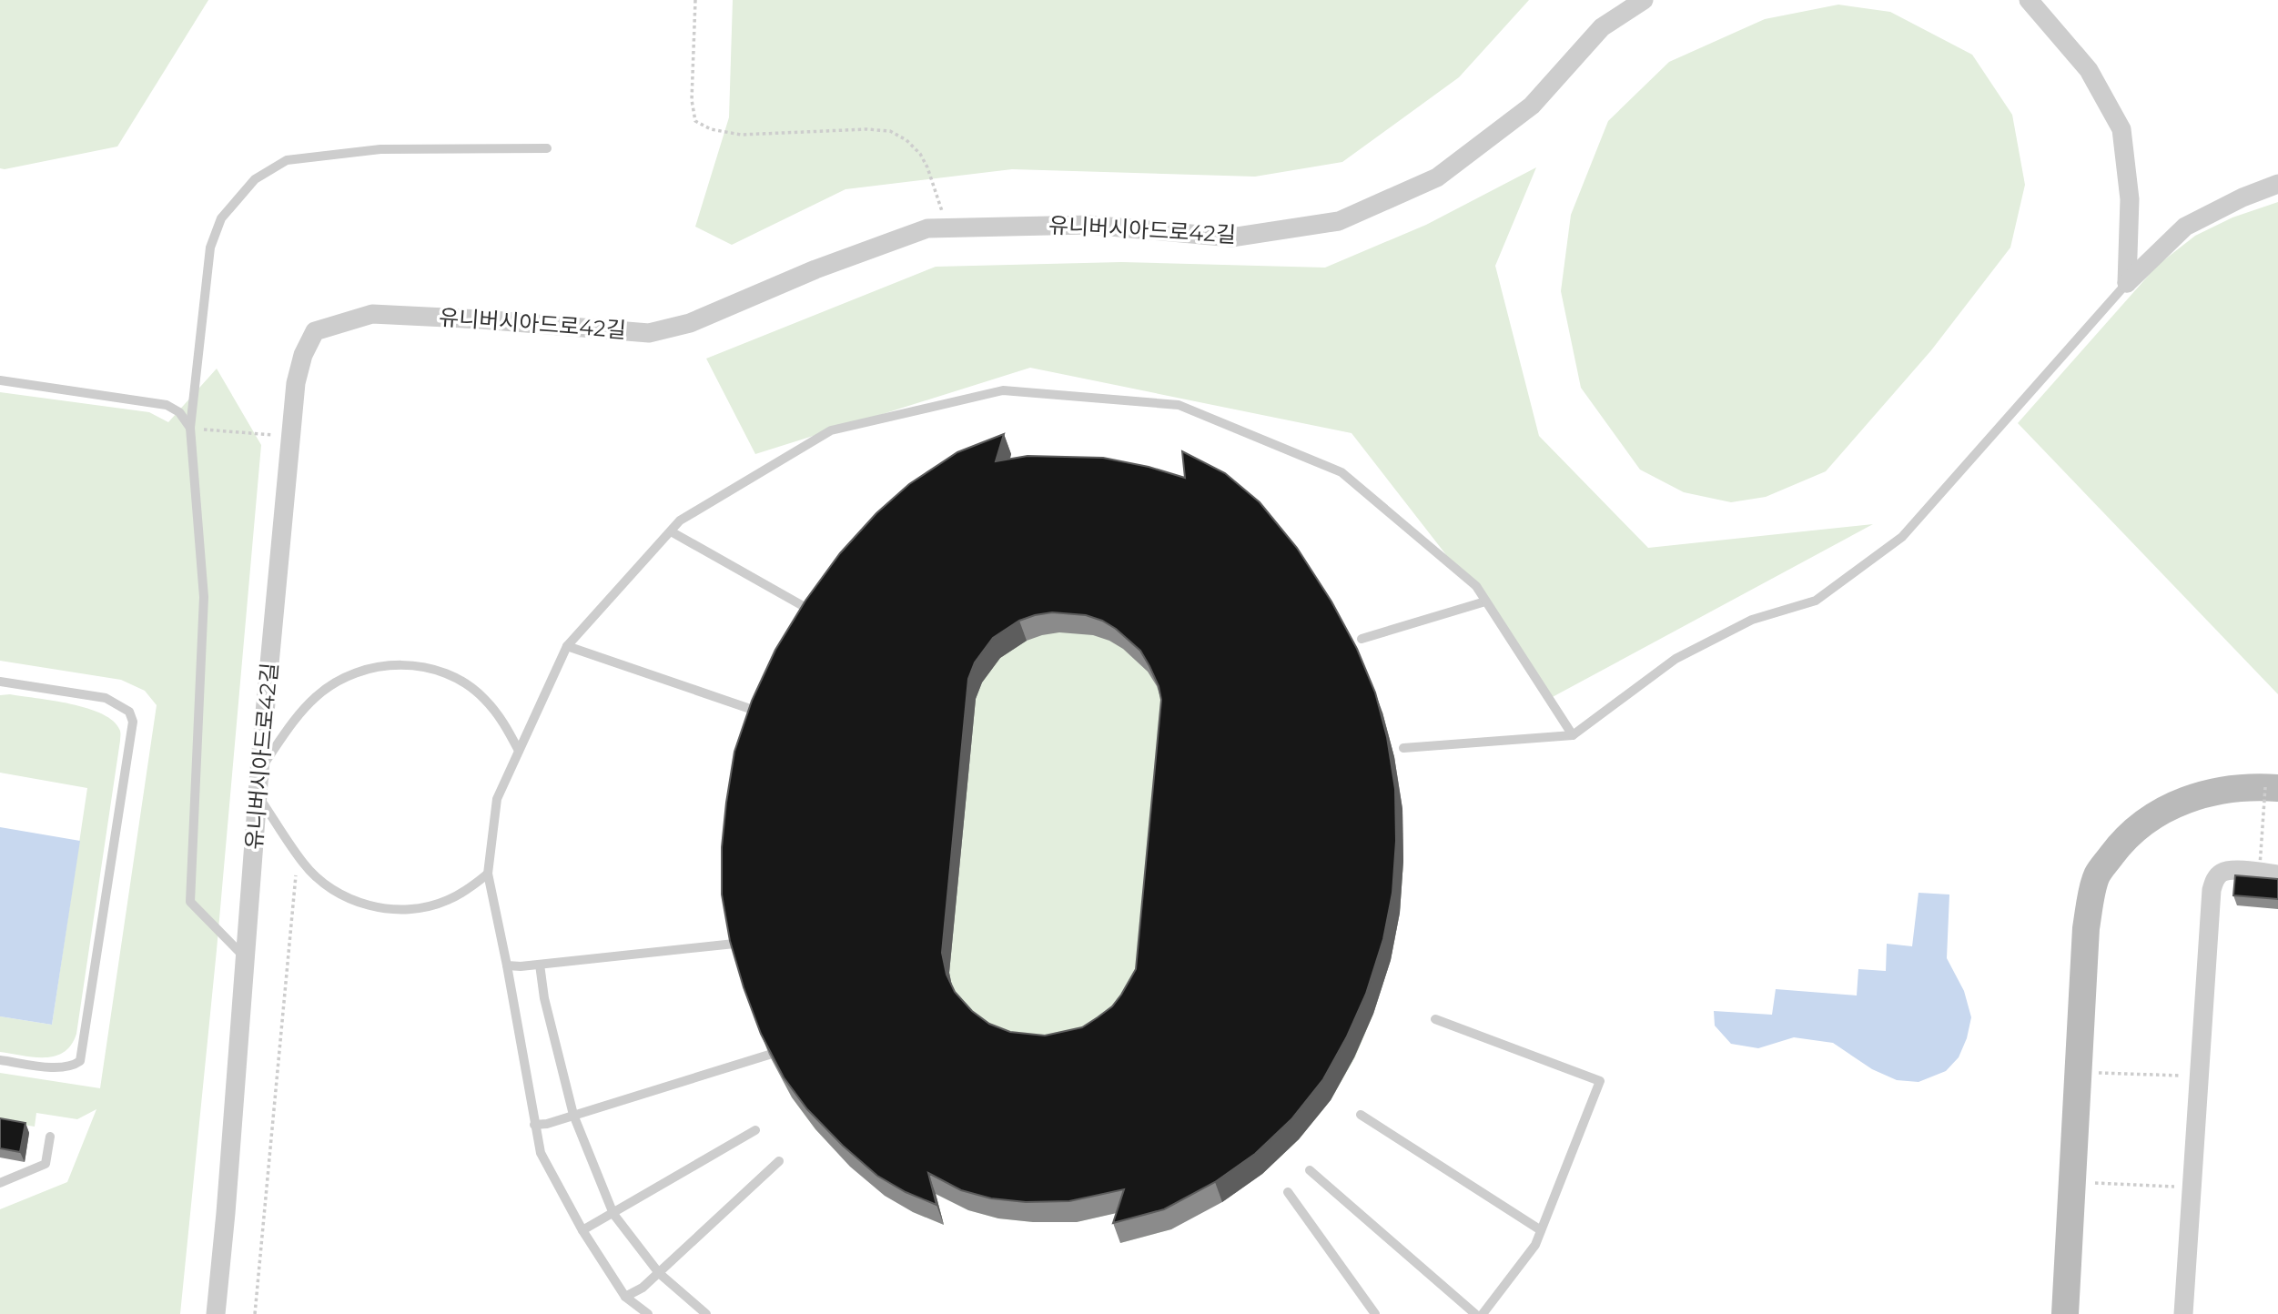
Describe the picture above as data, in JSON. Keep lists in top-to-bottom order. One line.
{"streets":{"street":["유니버시아드로42길"]}}
